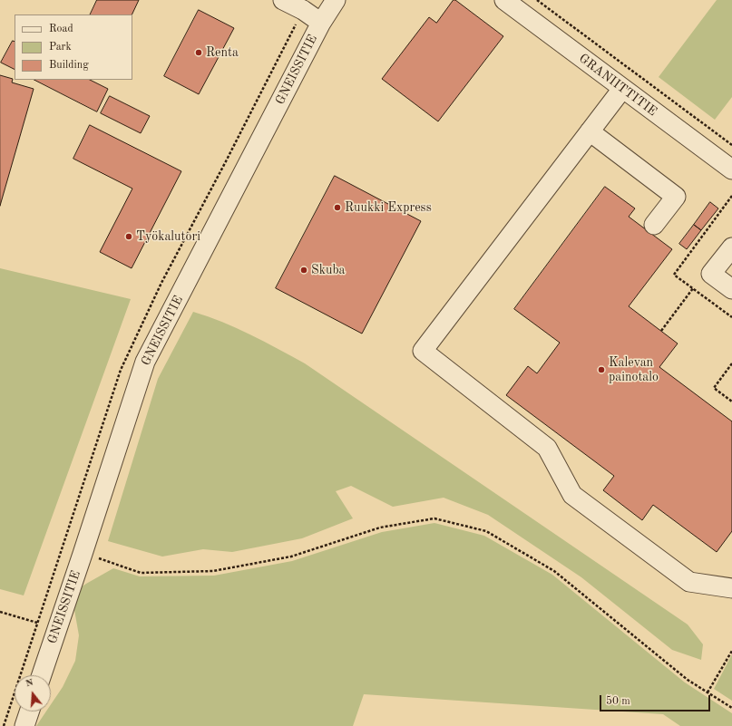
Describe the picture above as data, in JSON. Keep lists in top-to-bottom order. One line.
{"streets":{"street":["GNEISSITIE","GRANIITTITIE"]},"places":["Renta","Ruukki Express","Työkalutori","Skuba","Kalevan painotalo"],"legend":["Road","Park","Building"],"scale_bar":"50 m","north":"top"}
